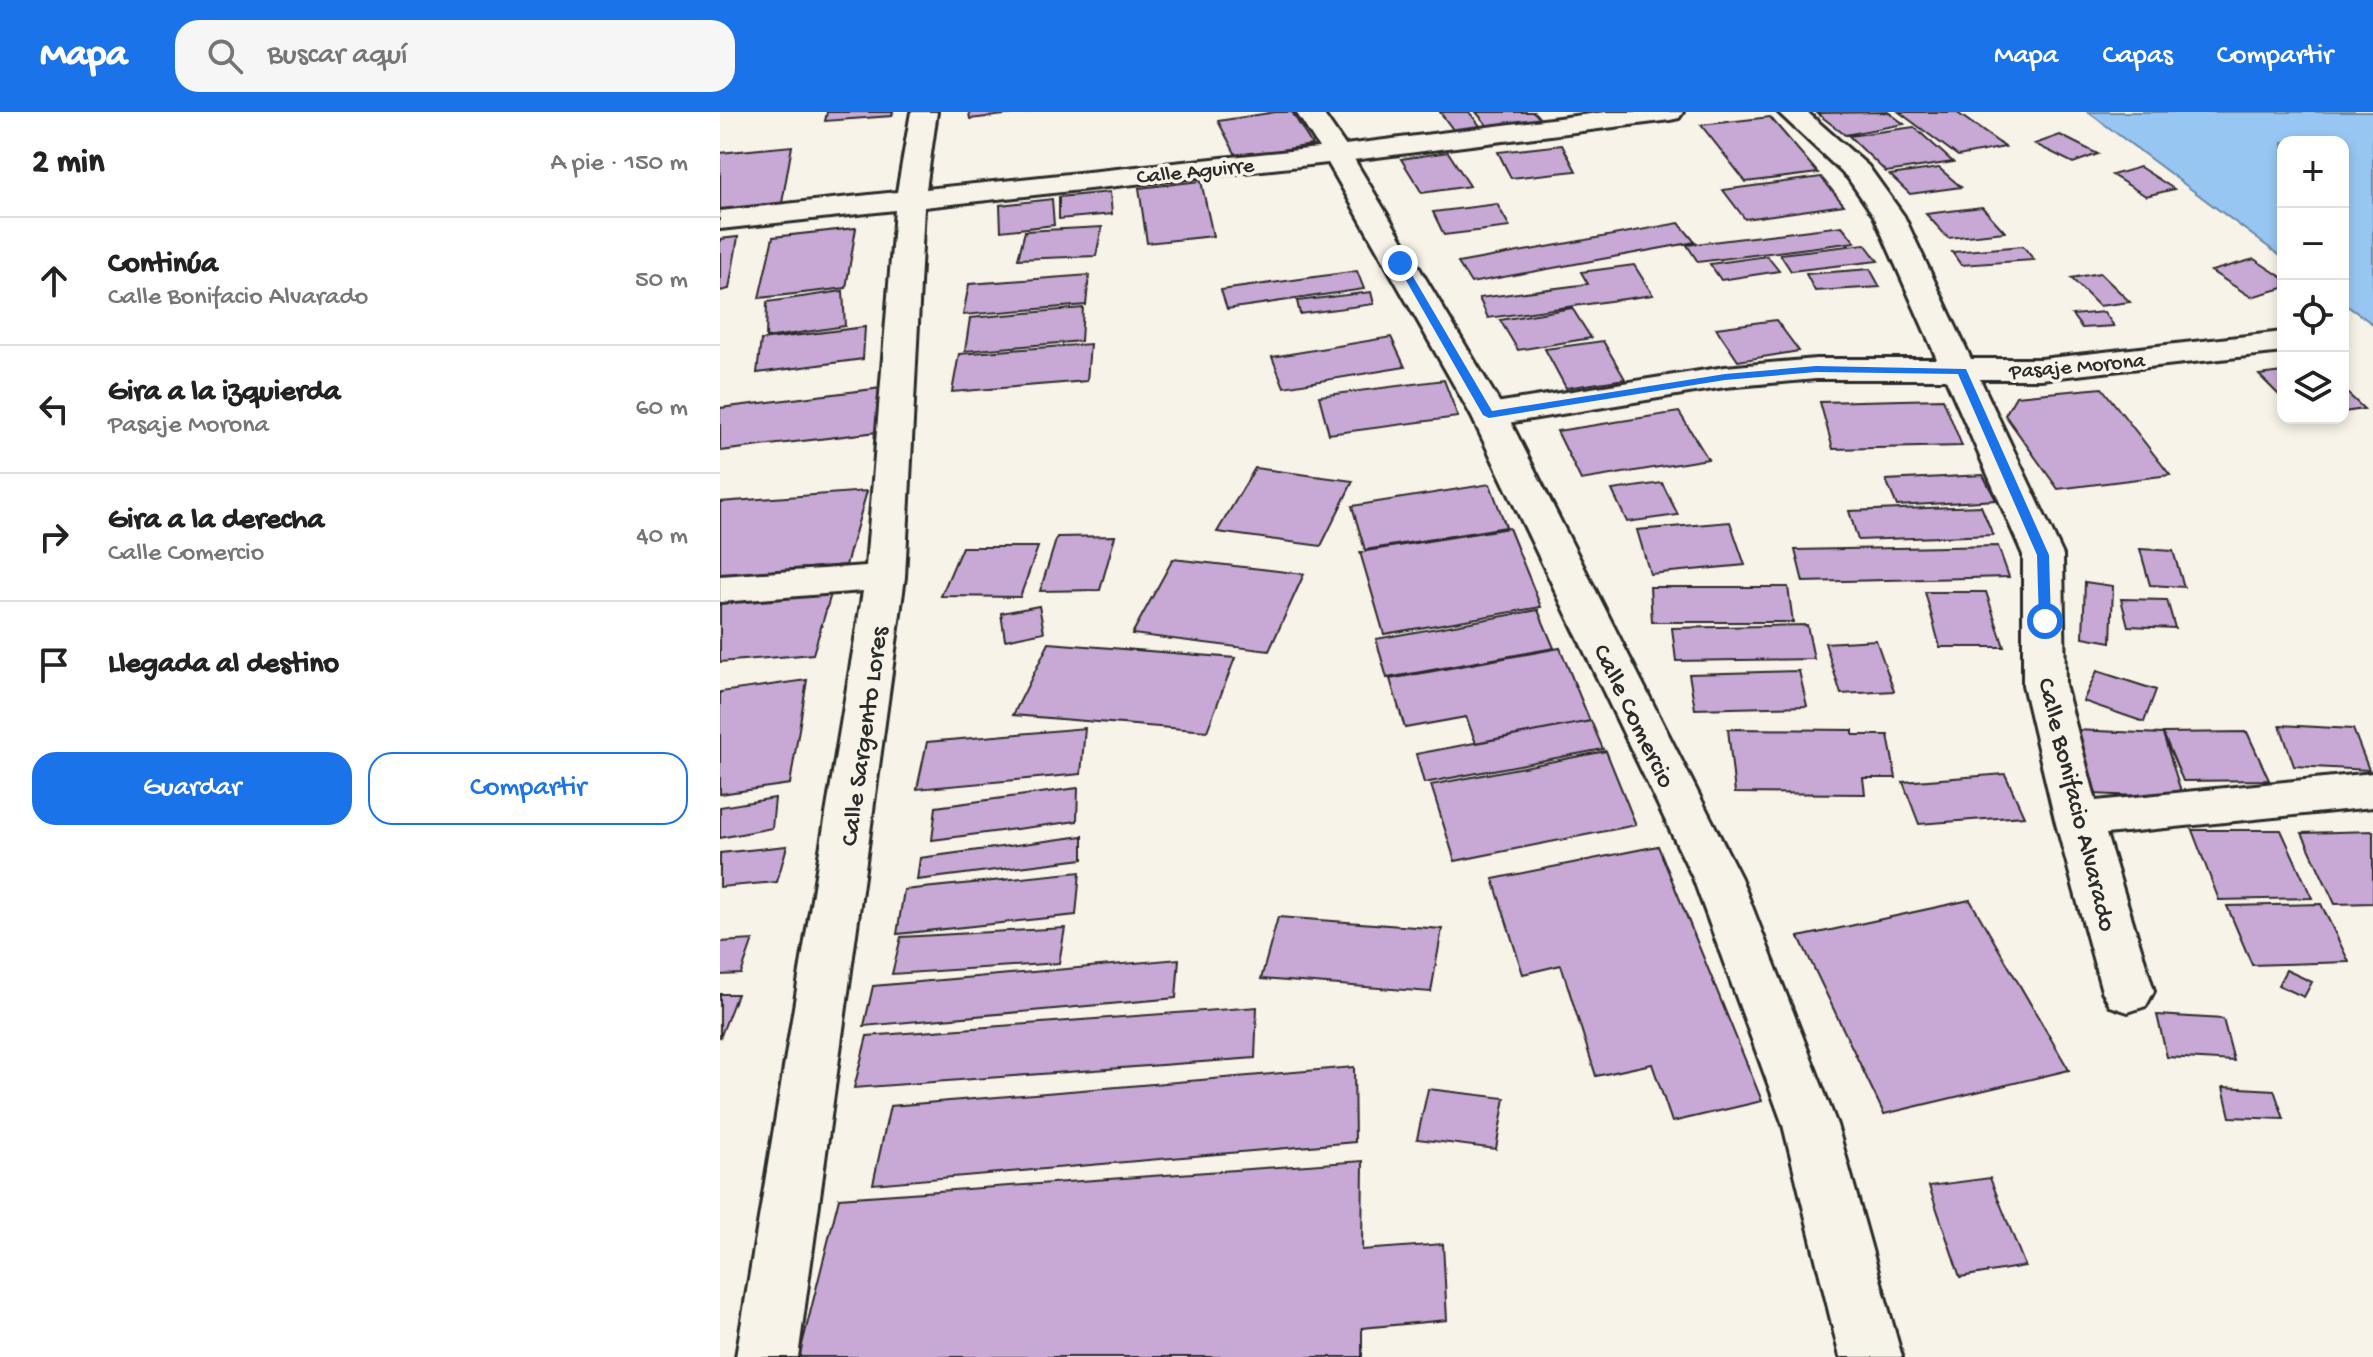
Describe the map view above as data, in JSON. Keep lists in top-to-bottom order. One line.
{"streets":{"street":["Calle Aguirre","Pasaje Morona","Calle Comercio","Calle Sargento Lores","Calle Bonifacio Alvarado"]},"crossings":[["Calle Aguirre","Calle Comercio"],["Calle Aguirre","Calle Sargento Lores"],["Pasaje Morona","Calle Comercio"],["Pasaje Morona","Calle Bonifacio Alvarado"]],"page":{"header":"Mapa","search":"Buscar aquí","nav":["Mapa","Capas","Compartir"],"heading":["2 min","A pie · 150 m"],"map_buttons":["+","−"],"list":[["Continúa","Calle Bonifacio Alvarado","50 m"],["Gira a la izquierda","Pasaje Morona","60 m"],["Gira a la derecha","Calle Comercio","40 m"],"Llegada al destino"],"buttons":["Guardar","Compartir"]}}
